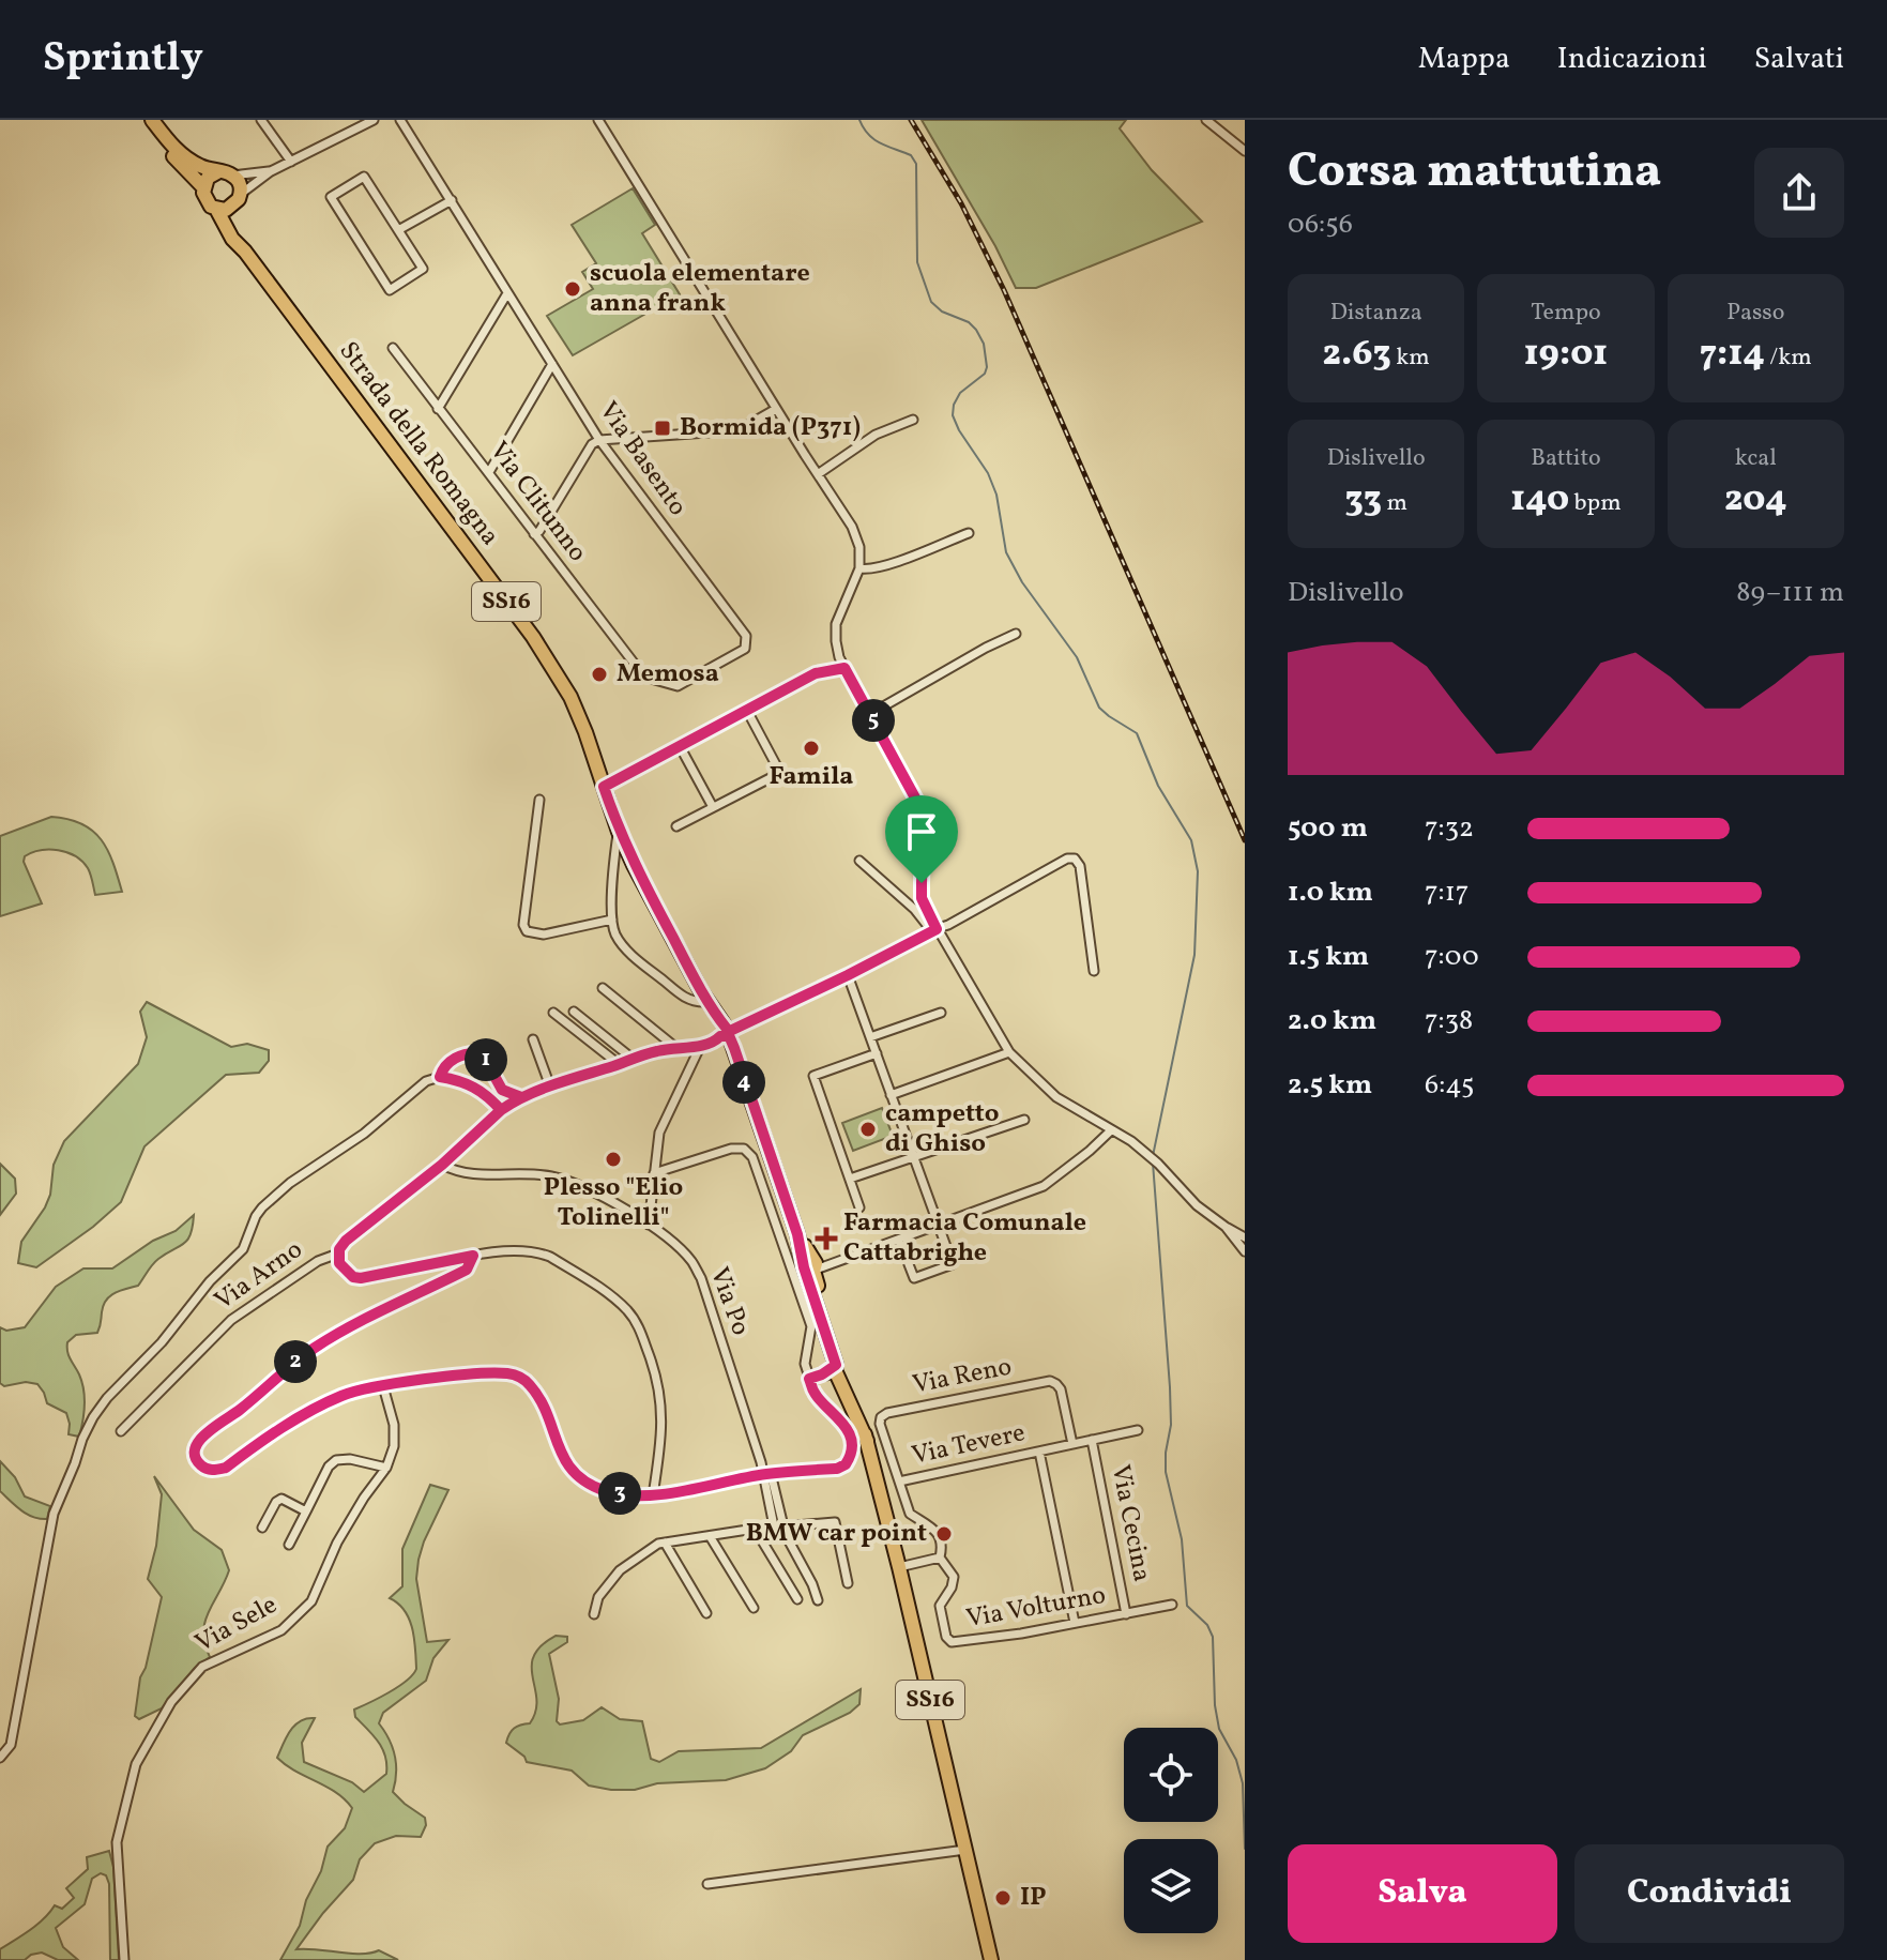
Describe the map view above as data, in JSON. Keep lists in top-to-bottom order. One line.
{"streets":{"main road":["Strada della Romagna","SS16"],"street":["Via Basento","Via Clitunno","Via Arno","Via Po","Via Reno","Via Tevere","Via Cecina","Via Volturno","Via Sele"]},"crossings":[["Strada della Romagna","SS16"],["Via Basento","Via Clitunno"],["Via Arno","Via Po"],["Via Reno","Via Tevere"],["Via Tevere","Via Cecina"],["Via Tevere","Via Volturno"],["Via Cecina","Via Volturno"]],"places":{"other":["scuola elementare anna frank","Memosa","Famila","campetto di Ghiso","Plesso \"Elio Tolinelli\"","BMW car point","IP"],"transit":["Bormida (P371)"],"health":["Farmacia Comunale Cattabrighe"]},"page":{"header":"Sprintly","nav":["Mappa","Indicazioni","Salvati"],"heading":["Corsa mattutina","06:56"],"stats":[["Distanza","2.63 km"],["Tempo","19:01"],["Passo","7:14 /km"],["Dislivello","33 m"],["Battito","140 bpm"],["kcal","204"]],"chart":["Dislivello","89–111 m"],"pins":["5","1","4","2","3"],"list":[{"name":"500 m","note":"7:32"},{"name":"1.0 km","note":"7:17"},{"name":"1.5 km","note":"7:00"},{"name":"2.0 km","note":"7:38"},{"name":"2.5 km","note":"6:45"}],"buttons":["Salva","Condividi"]}}
